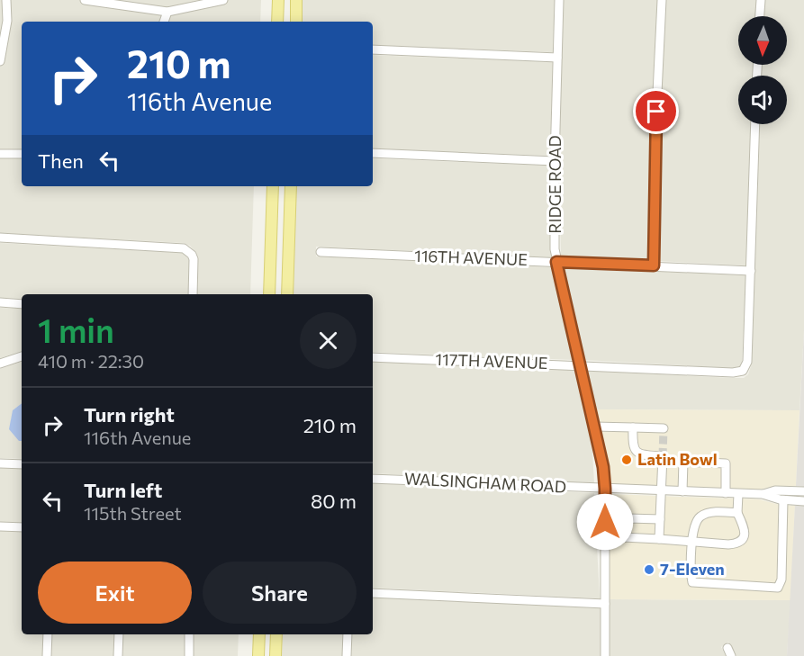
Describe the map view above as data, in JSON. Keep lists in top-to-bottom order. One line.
{"streets":{"street":["RIDGE ROAD","116TH AVENUE","117TH AVENUE","WALSINGHAM ROAD"]},"crossings":[["RIDGE ROAD","116TH AVENUE"],["RIDGE ROAD","117TH AVENUE"],["RIDGE ROAD","WALSINGHAM ROAD"],["116TH AVENUE","117TH AVENUE"]],"places":["Latin Bowl","7-Eleven"],"north":"bottom","page":{"turn":["210 m","116th Avenue"],"then":"Then","heading":["1 min","410 m · 22:30"],"list":[{"name":"Turn right","note":"116th Avenue","value":"210 m"},{"name":"Turn left","note":"115th Street","value":"80 m"}],"buttons":["Exit","Share"]}}
